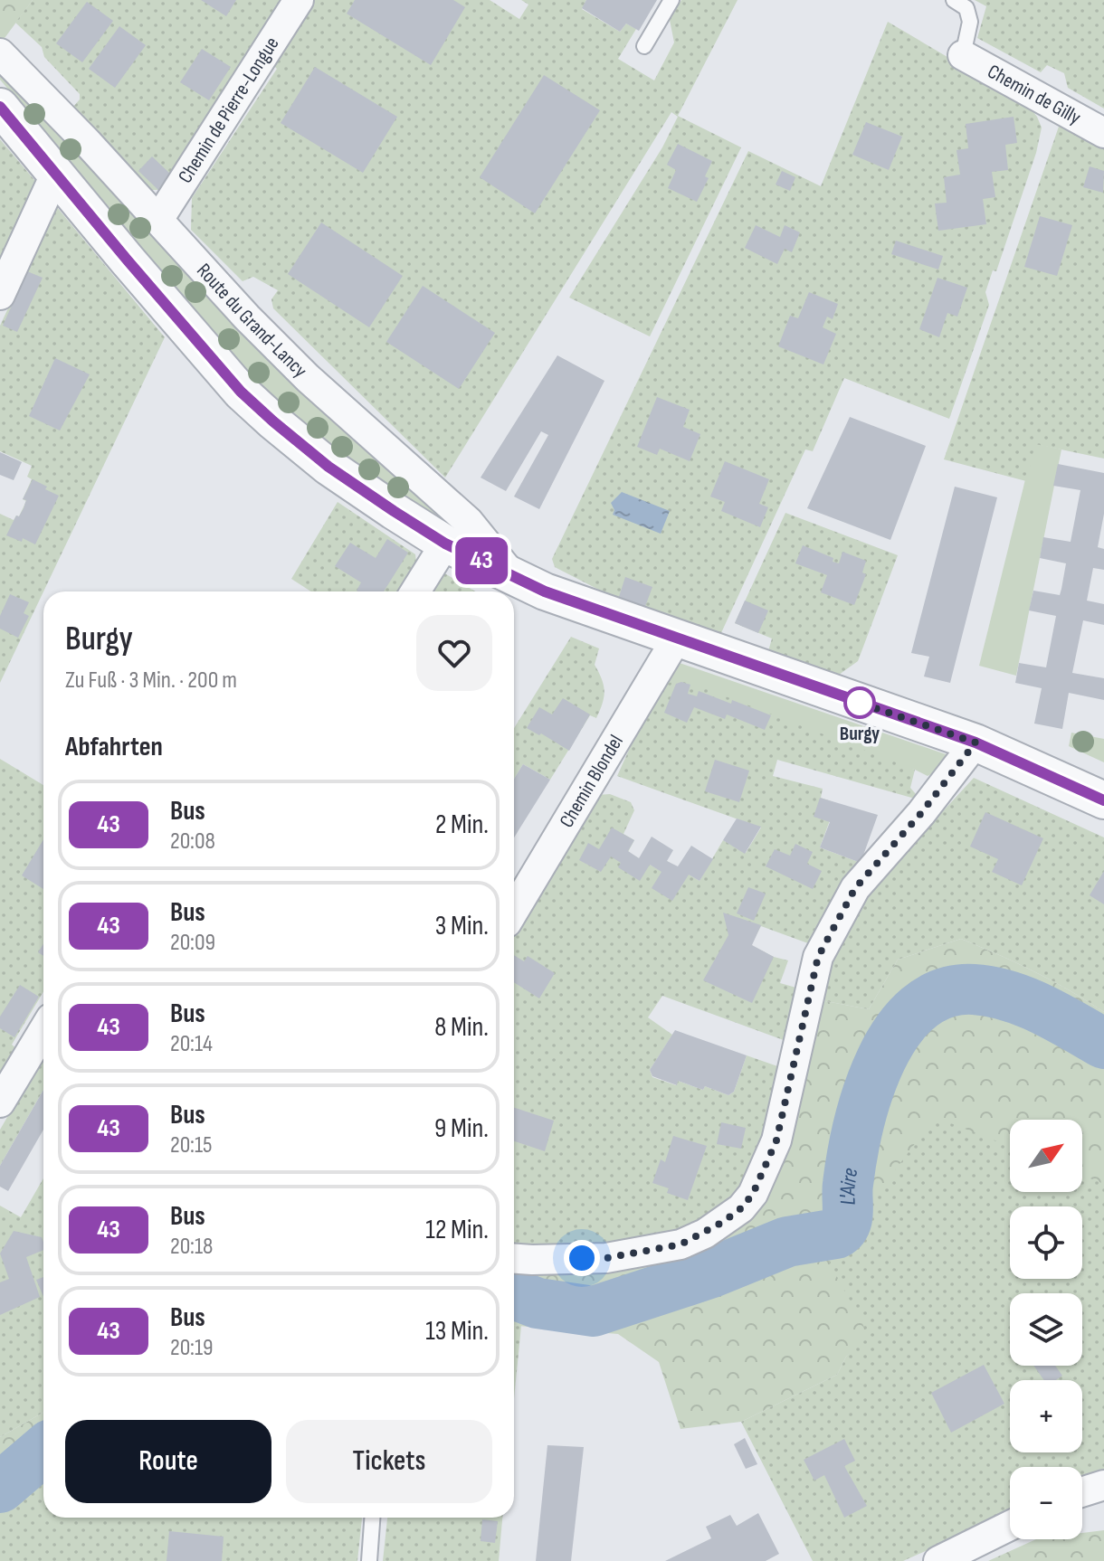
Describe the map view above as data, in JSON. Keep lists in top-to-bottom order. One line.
{"streets":{"street":["Chemin de Gilly","Chemin de Pierre-Longue","Route du Grand-Lancy","Chemin Blondel"]},"crossings":[["Chemin de Pierre-Longue","Route du Grand-Lancy"],["Route du Grand-Lancy","Chemin Blondel"]],"water":["L'Aire"],"places":["Burgy"],"lines":["bus line 43"],"north":"top right","page":{"on_map":"43","heading":[["Burgy","Zu Fuß · 3 Min. · 200 m"],"Abfahrten"],"list":[{"mark":"43","name":"Bus","note":"20:08","value":"2 Min."},{"mark":"43","name":"Bus","note":"20:09","value":"3 Min."},{"mark":"43","name":"Bus","note":"20:14","value":"8 Min."},{"mark":"43","name":"Bus","note":"20:15","value":"9 Min."},{"mark":"43","name":"Bus","note":"20:18","value":"12 Min."},{"mark":"43","name":"Bus","note":"20:19","value":"13 Min."}],"map_buttons":["+","−"],"buttons":["Route","Tickets"]}}
